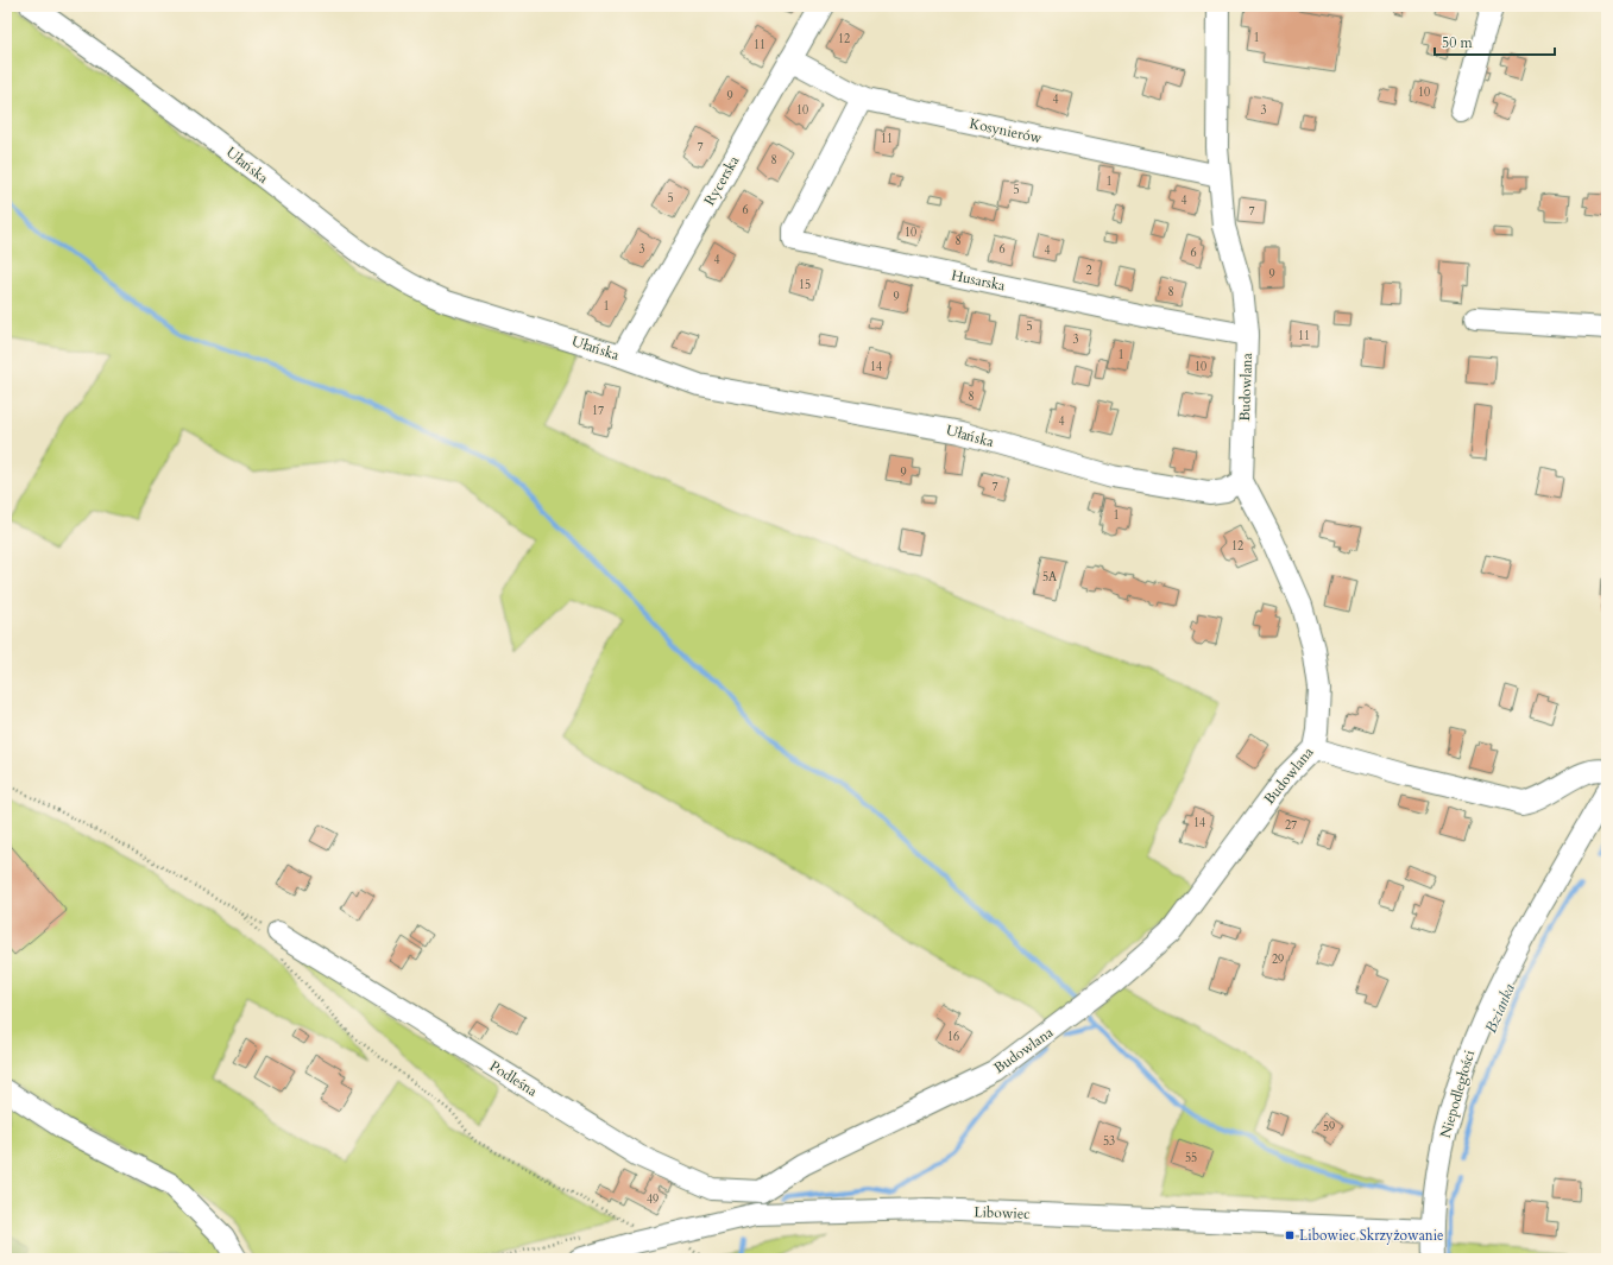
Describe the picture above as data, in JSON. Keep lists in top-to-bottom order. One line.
{"streets":{"street":["Kosynierów","Ułańska","Rycerska","Husarska","Budowlana","Podleśna","Niepodległości","Libowiec"]},"crossings":[["Kosynierów","Rycerska"],["Kosynierów","Husarska"],["Kosynierów","Budowlana"],["Ułańska","Rycerska"],["Ułańska","Budowlana"],["Husarska","Budowlana"],["Budowlana","Podleśna"],["Niepodległości","Libowiec"]],"water":["Bzianka"],"places":{"transit":["Libowiec Skrzyżowanie"]},"house_numbers":["1","12","11","10","9","4","10","3","11","7","8","1","5","5","4","6","7","10","8","3","6","4","6","4","2","9","15","8","9","1","5","11","3","1","14","10","8","17","4","9","7","1","12","5A","14","27","29","16","59","53","55","49"],"scale_bar":"50 m"}
